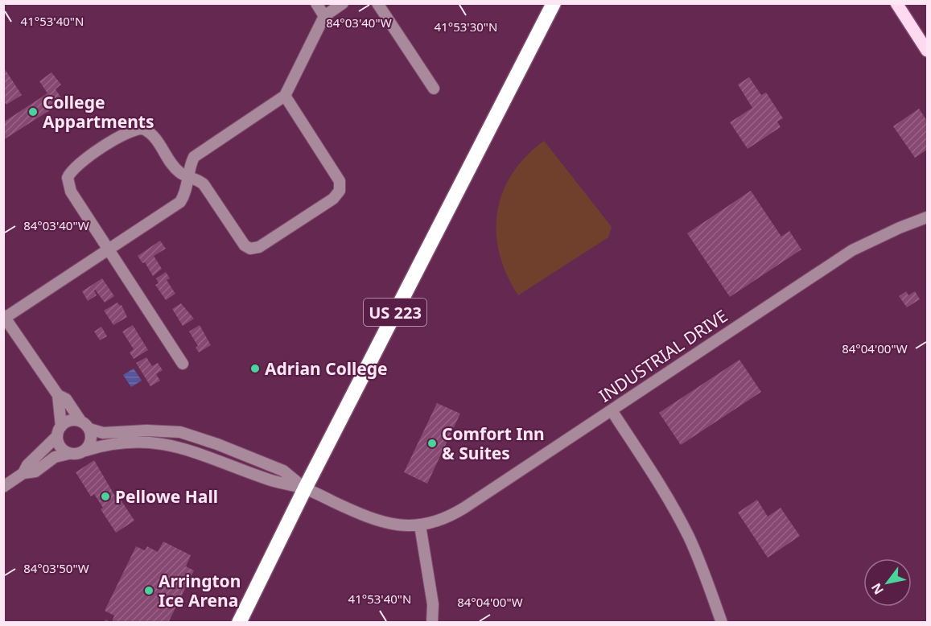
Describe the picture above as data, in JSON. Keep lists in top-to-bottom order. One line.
{"streets":{"highway":["US 223"],"street":["INDUSTRIAL DRIVE"]},"crossings":[["US 223","INDUSTRIAL DRIVE"]],"places":["College Appartments","Adrian College","Comfort Inn & Suites","Pellowe Hall","Arrington Ice Arena"],"north":"bottom left","coordinates":["41°53'40\"N","84°03'40\"W","41°53'30\"N","84°04'00\"W","84°03'50\"W"]}
